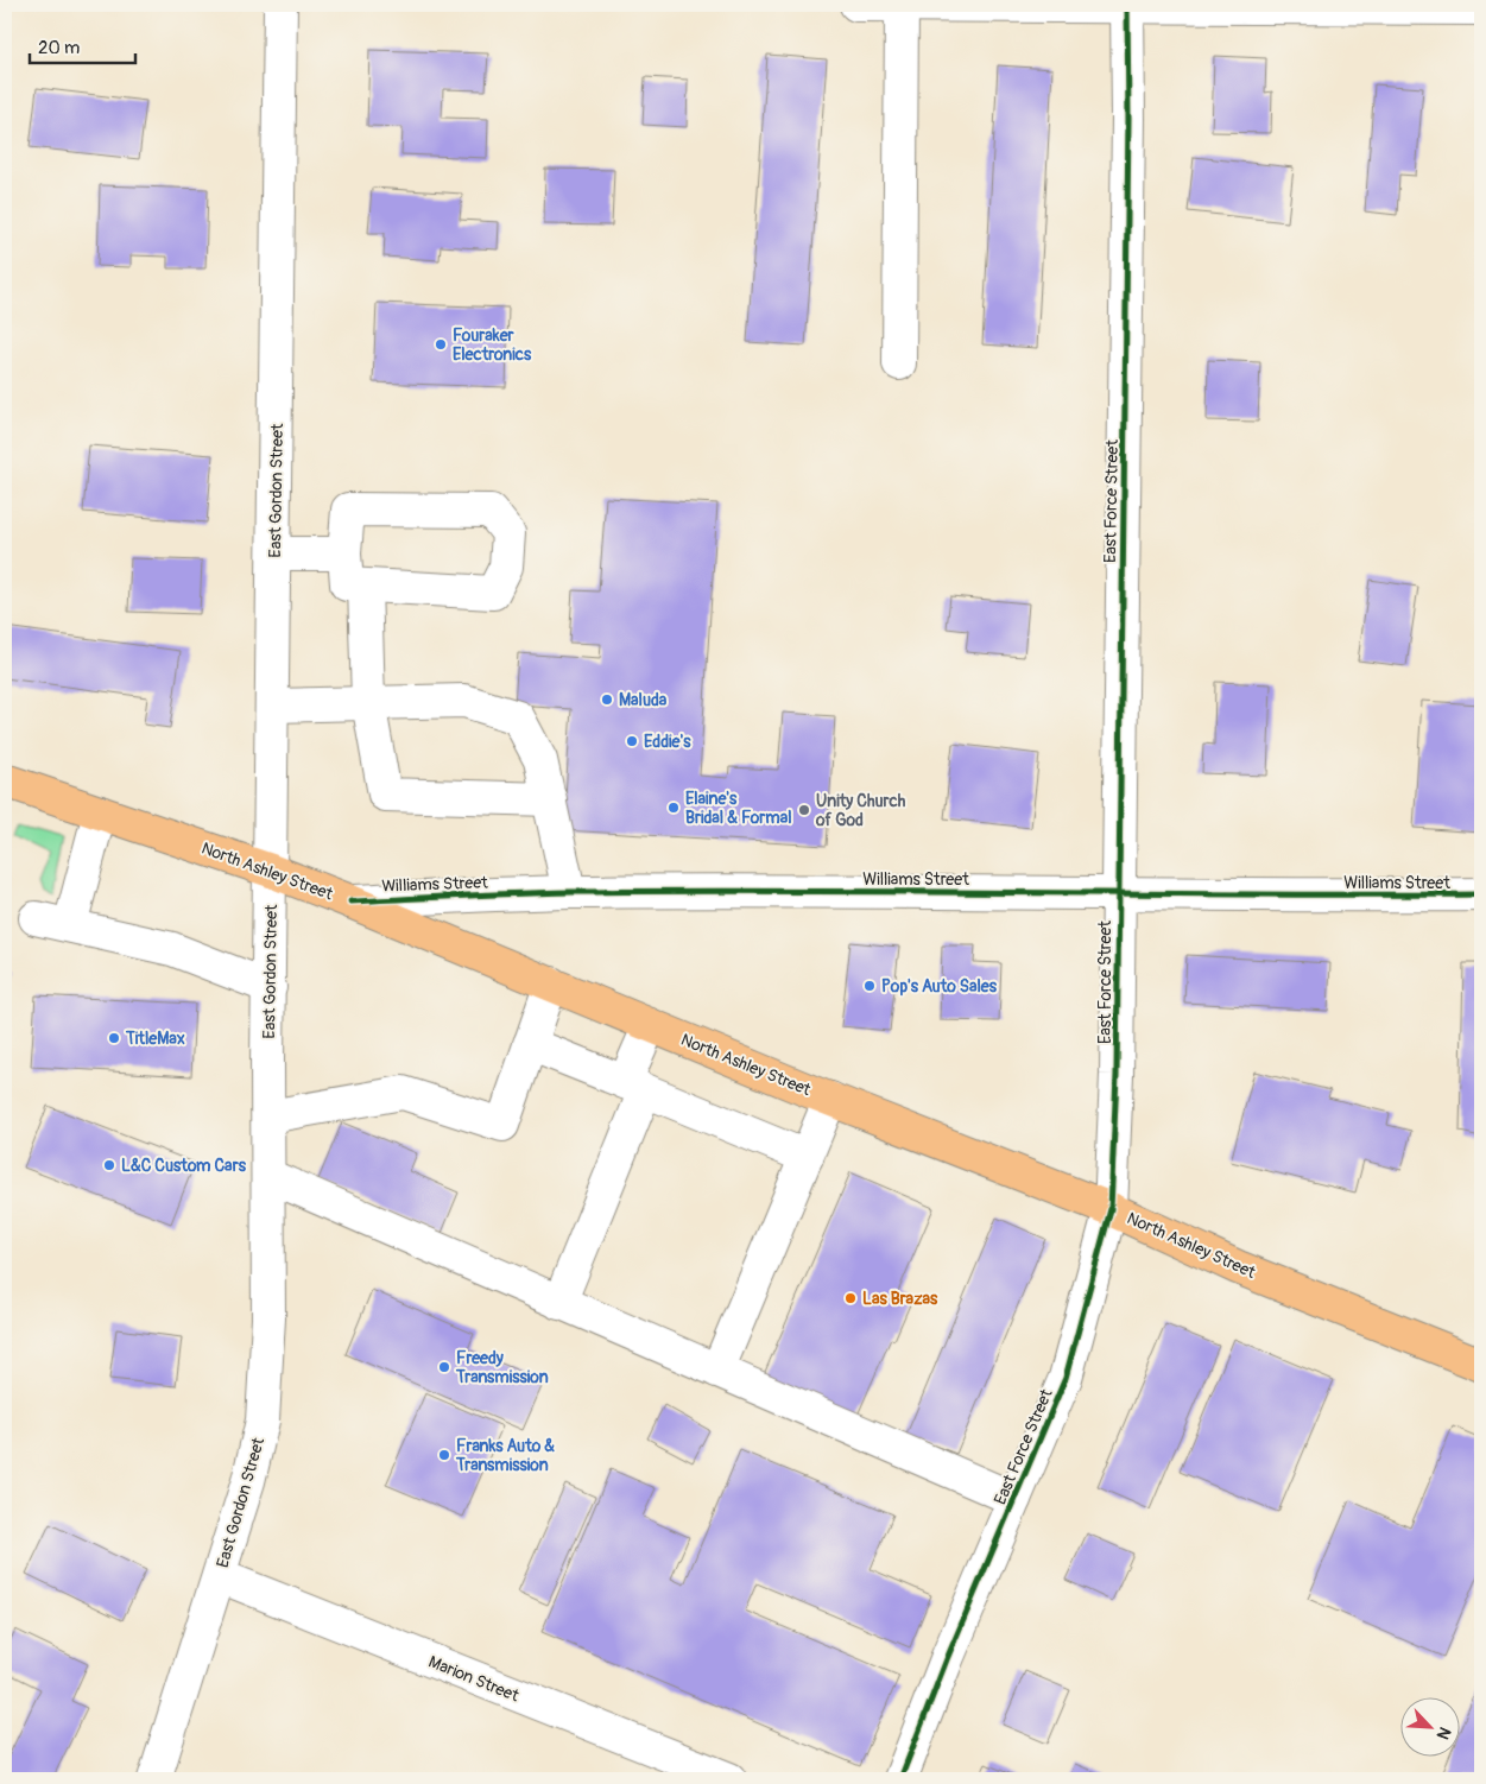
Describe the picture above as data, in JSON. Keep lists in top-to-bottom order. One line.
{"streets":{"main road":["North Ashley Street"],"street":["East Gordon Street","East Force Street","Williams Street","Marion Street"]},"crossings":[["East Gordon Street","North Ashley Street"],["East Gordon Street","Marion Street"],["East Force Street","North Ashley Street"],["East Force Street","Williams Street"],["North Ashley Street","Williams Street"]],"places":["Fouraker Electronics","Maluda","Eddie's","Elaine's Bridal & Formal","Unity Church of God","Pop's Auto Sales","TitleMax","L&C Custom Cars","Las Brazas","Freedy Transmission","Franks Auto & Transmission"],"scale_bar":"20 m","north":"bottom right"}
